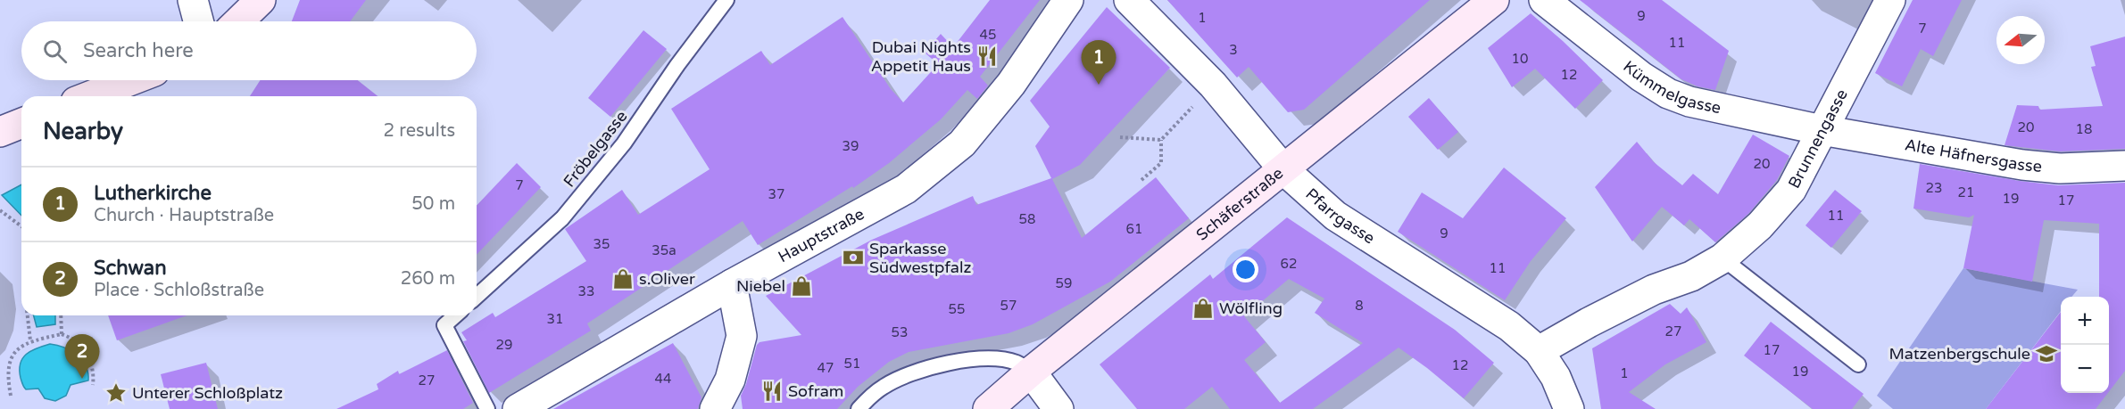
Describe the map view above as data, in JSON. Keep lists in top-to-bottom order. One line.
{"streets":{"main road":["Schäferstraße"],"street":["Kümmelgasse","Brunnengasse","Alte Häfnersgasse","Pfarrgasse","Hauptstraße"],"lane":["Fröbelgasse"]},"crossings":[["Kümmelgasse","Brunnengasse"],["Kümmelgasse","Alte Häfnersgasse"],["Brunnengasse","Alte Häfnersgasse"],["Brunnengasse","Pfarrgasse"],["Schäferstraße","Pfarrgasse"]],"places":{"restaurant":["Dubai Nights Appetit Haus","Sofram"],"bank":["Sparkasse Südwestpfalz"],"shop":["s.Oliver","Niebel","Wölfling"],"school or university":["Matzenbergschule"],"place":["Unterer Schloßplatz"]},"house_numbers":["9","1","7","45","11","3","10","12","20","18","39","20","7","23","21","37","19","17","11","58","61","9","35","35a","62","11","59","33","57","8","55","31","27","53","29","17","51","12","47","19","1","44","27"],"north":"left","page":{"search":"Search here","pins":["1","2"],"heading":["Nearby","2 results"],"list":[{"mark":"1","name":"Lutherkirche","note":"Church · Hauptstraße","value":"50 m"},{"mark":"2","name":"Schwan","note":"Place · Schloßstraße","value":"260 m"}],"map_buttons":["+","−"]}}
